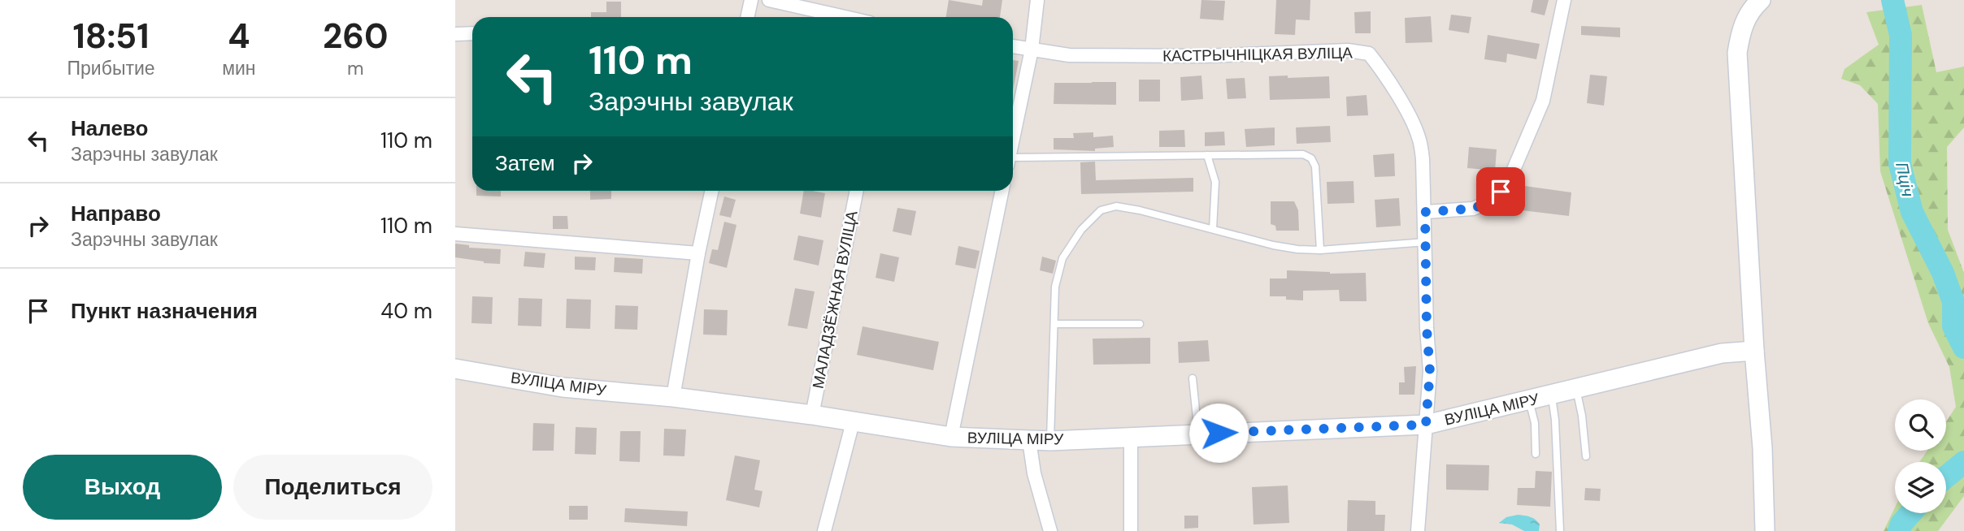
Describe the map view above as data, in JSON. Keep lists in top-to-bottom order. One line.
{"streets":{"street":["КАСТРЫЧНІЦКАЯ ВУЛІЦА","МАЛАДЗЁЖНАЯ ВУЛІЦА","ВУЛІЦА МІРУ"]},"crossings":[["МАЛАДЗЁЖНАЯ ВУЛІЦА","ВУЛІЦА МІРУ"]],"water":["Пціч"],"page":{"eta":["18:51","Прибытие","4","мин","260","m"],"turn":["110 m","Зарэчны завулак"],"list":[{"name":"Налево","note":"Зарэчны завулак","value":"110 m"},{"name":"Направо","note":"Зарэчны завулак","value":"110 m"},{"name":"Пункт назначения","value":"40 m"}],"then":"Затем","buttons":["Выход","Поделиться"]}}
